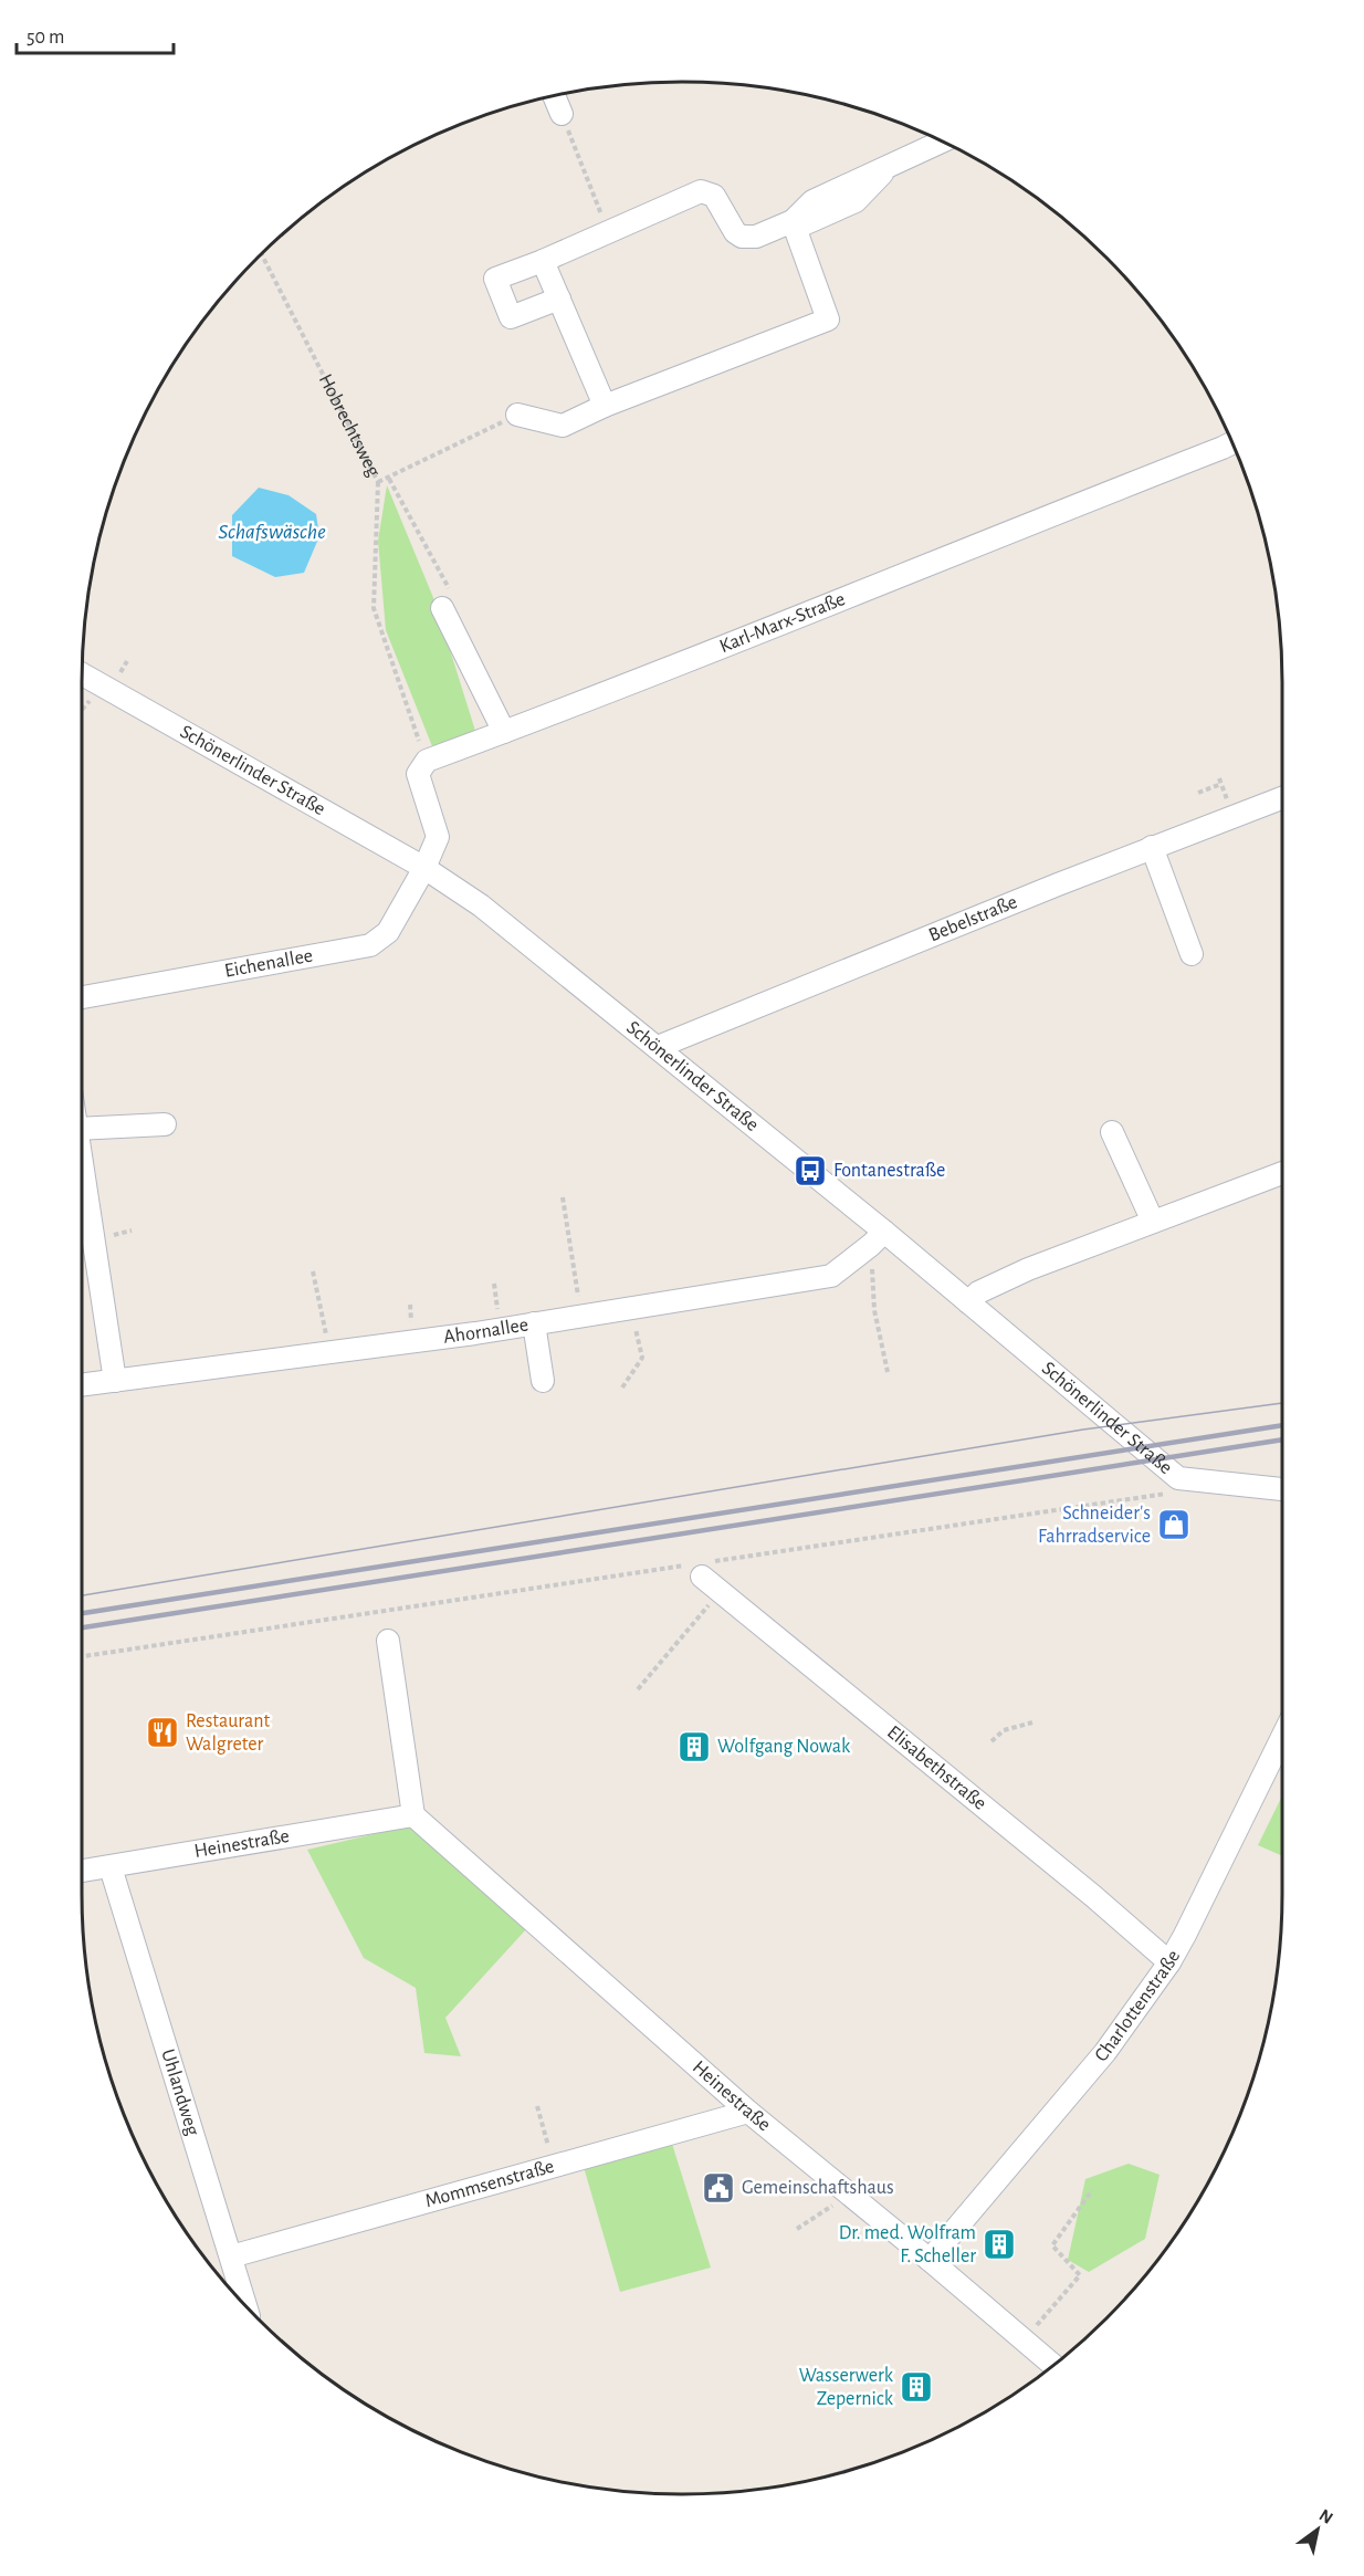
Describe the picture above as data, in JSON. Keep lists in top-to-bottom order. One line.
{"streets":{"street":["Karl-Marx-Straße","Schönerlinder Straße","Bebelstraße","Eichenallee","Ahornallee","Elisabethstraße","Heinestraße","Charlottenstraße","Uhlandweg","Mommsenstraße"],"path":["Hobrechtsweg"]},"crossings":[["Schönerlinder Straße","Bebelstraße"],["Schönerlinder Straße","Eichenallee"],["Schönerlinder Straße","Ahornallee"],["Elisabethstraße","Charlottenstraße"],["Heinestraße","Charlottenstraße"],["Heinestraße","Uhlandweg"],["Heinestraße","Mommsenstraße"],["Uhlandweg","Mommsenstraße"]],"water":["Schafswäsche"],"places":{"bus stop":["Fontanestraße"],"shop":["Schneider's Fahrradservice"],"restaurant":["Restaurant Walgreter"],"building":["Wolfgang Nowak","Dr. med. Wolfram F. Scheller","Wasserwerk Zepernick"],"public building":["Gemeinschaftshaus"]},"scale_bar":"50 m","north":"top right"}
